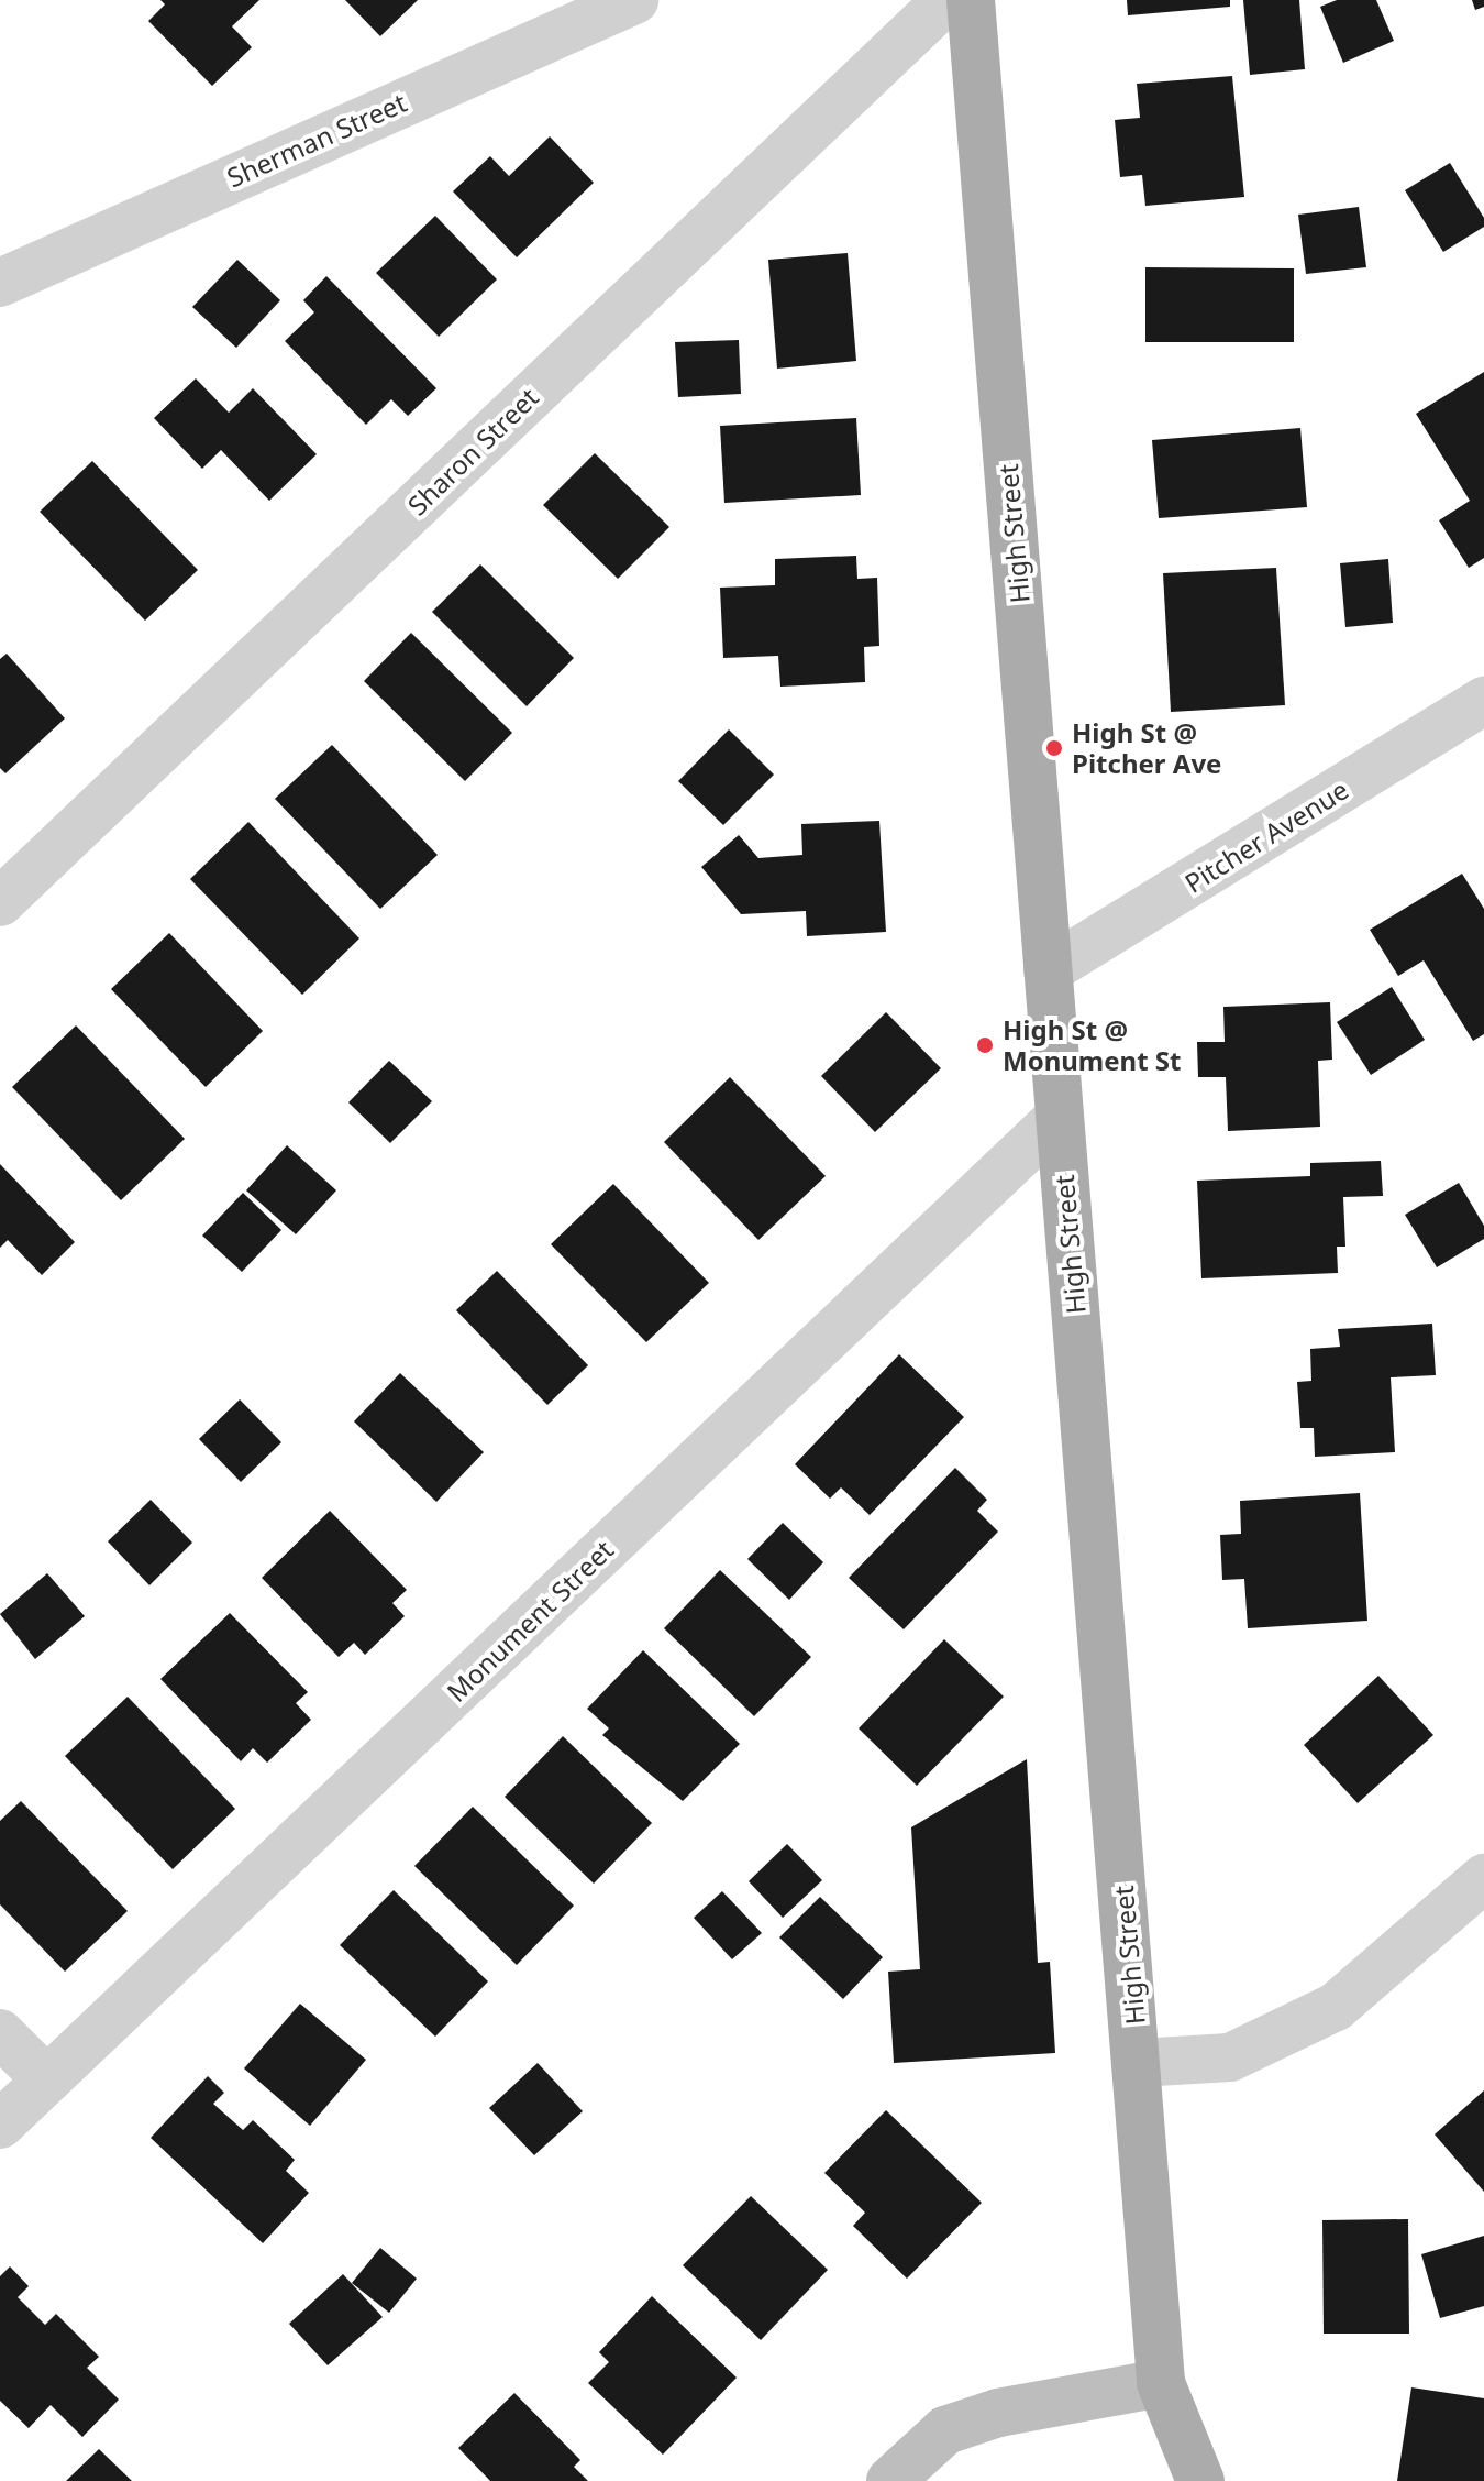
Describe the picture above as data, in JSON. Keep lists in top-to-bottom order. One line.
{"streets":{"main road":["High Street"],"street":["Sherman Street","Sharon Street","Pitcher Avenue","Monument Street"]},"crossings":[["High Street","Pitcher Avenue"],["High Street","Monument Street"]],"places":["High St @ Pitcher Ave","High St @ Monument St"]}
